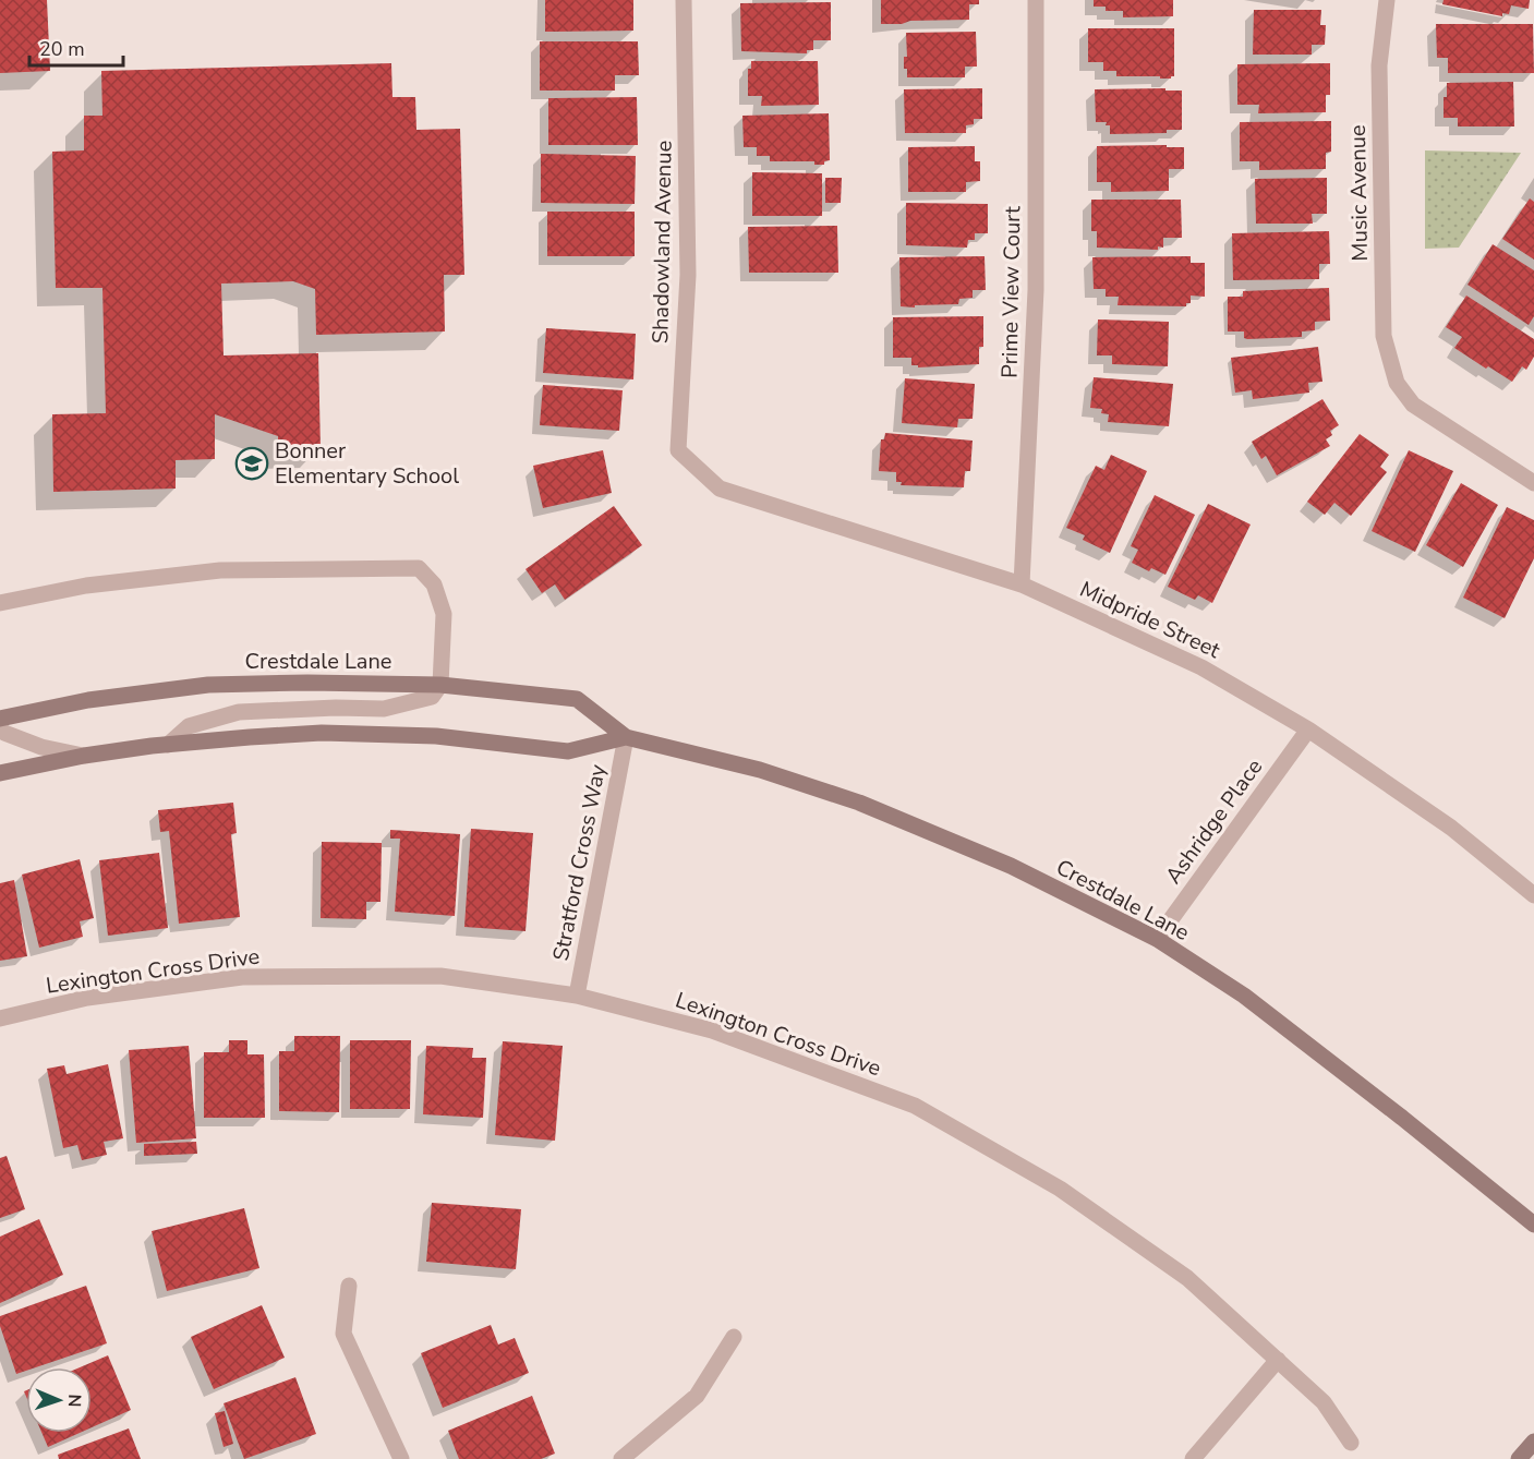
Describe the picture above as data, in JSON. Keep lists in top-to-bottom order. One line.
{"streets":{"street":["Music Avenue","Shadowland Avenue","Prime View Court","Midpride Street","Crestdale Lane","Ashridge Place","Stratford Cross Way","Lexington Cross Drive"]},"crossings":[["Shadowland Avenue","Midpride Street"],["Prime View Court","Midpride Street"],["Midpride Street","Ashridge Place"],["Crestdale Lane","Ashridge Place"],["Crestdale Lane","Stratford Cross Way"],["Stratford Cross Way","Lexington Cross Drive"]],"places":{"school or university":["Bonner Elementary School"]},"scale_bar":"20 m","north":"right"}
